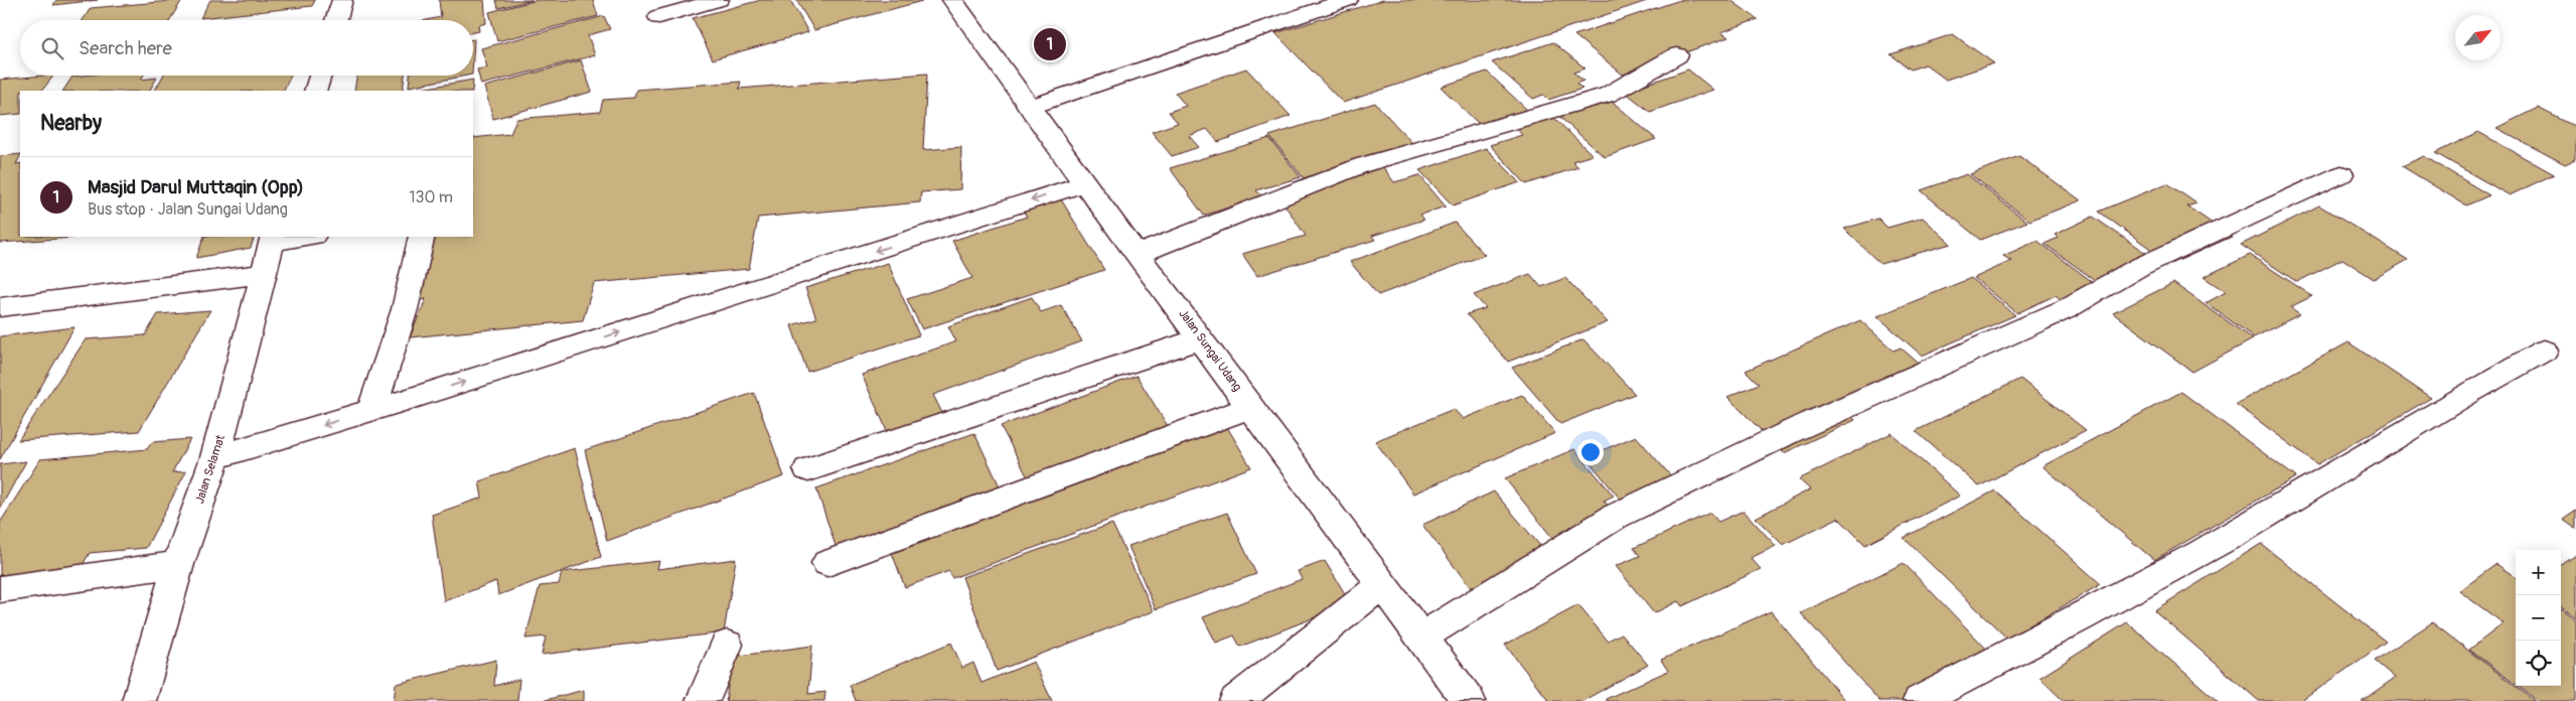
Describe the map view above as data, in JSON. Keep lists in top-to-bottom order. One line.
{"streets":{"street":["Jalan Sungai Udang","Jalan Selamat"]},"north":"top right","page":{"search":"Search here","pins":"1","heading":"Nearby","list":[{"mark":"1","name":"Masjid Darul Muttaqin (Opp)","note":"Bus stop · Jalan Sungai Udang","value":"130 m"}],"map_buttons":["+","−"]}}
